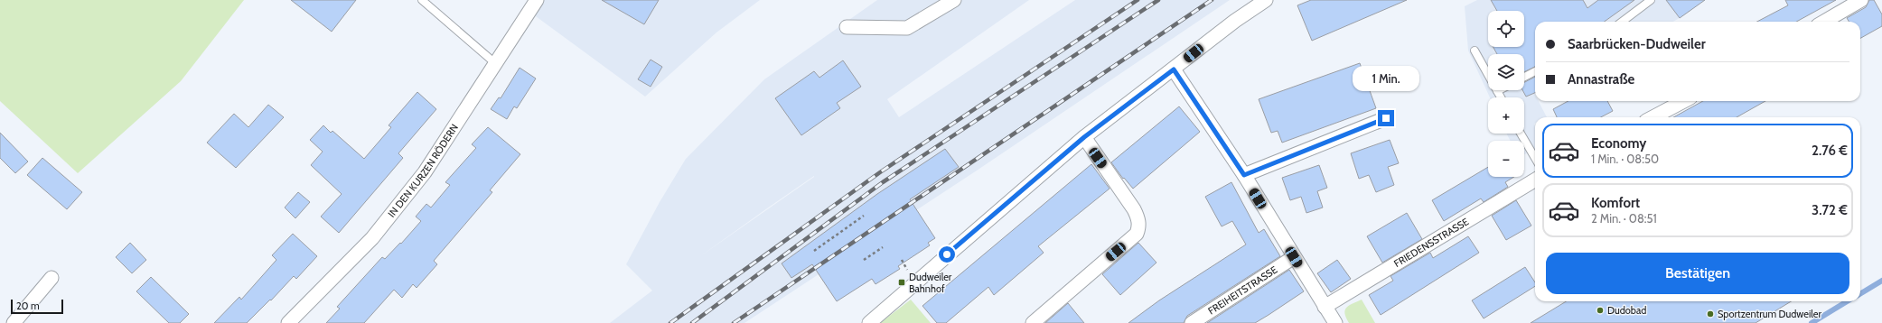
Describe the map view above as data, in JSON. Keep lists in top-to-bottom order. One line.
{"streets":{"street":["IN DEN KURZEN RÖDERN","FRIEDENSSTRASSE","FREIHEITSTRASSE"]},"places":{"transit":["Dudweiler Bahnhof"],"other":["Dudobad","Sportzentrum Dudweiler"]},"scale_bar":"20 m","page":{"map_buttons":["+","−"],"banner":["Saarbrücken-Dudweiler","Annastraße"],"bubble":"1 Min.","list":[{"name":"Economy","note":"1 Min. · 08:50","value":"2.76 €"},{"name":"Komfort","note":"2 Min. · 08:51","value":"3.72 €"}],"buttons":"Bestätigen","scale":"20 m"}}
